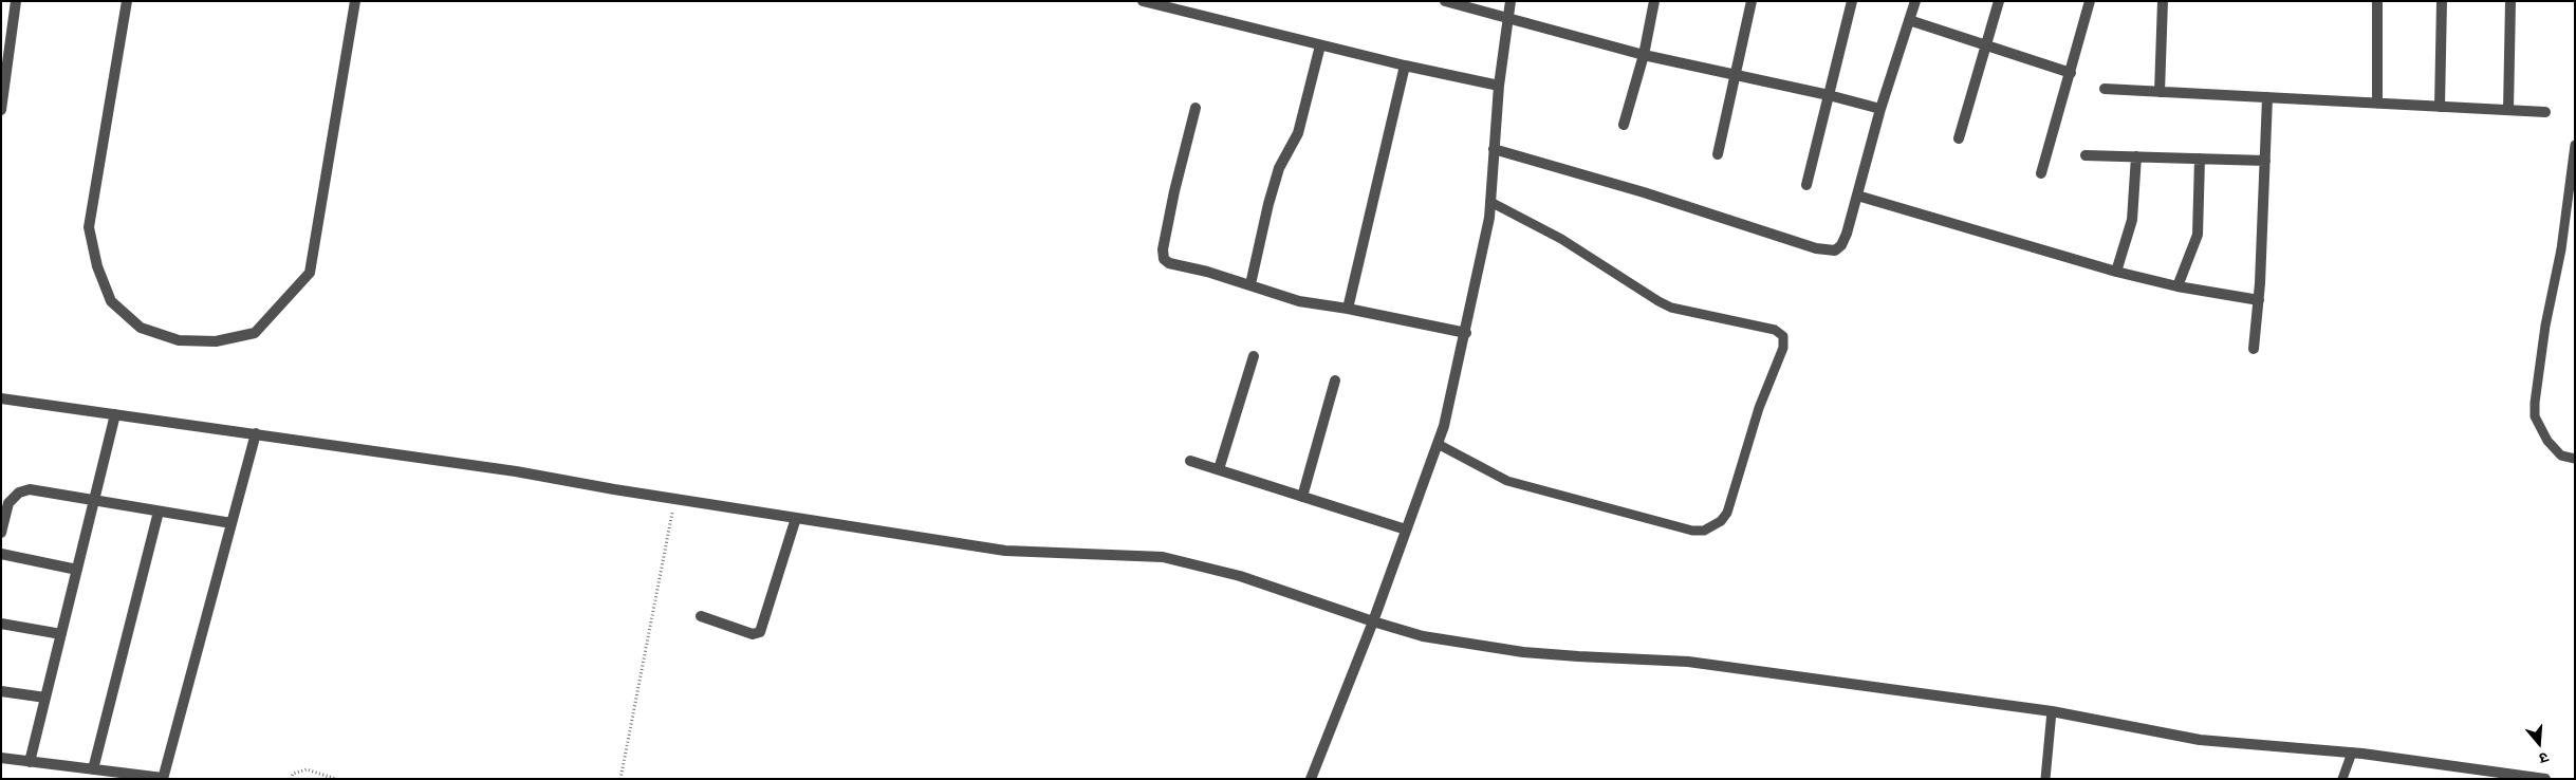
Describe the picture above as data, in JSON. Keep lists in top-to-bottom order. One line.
{"north":"bottom"}
